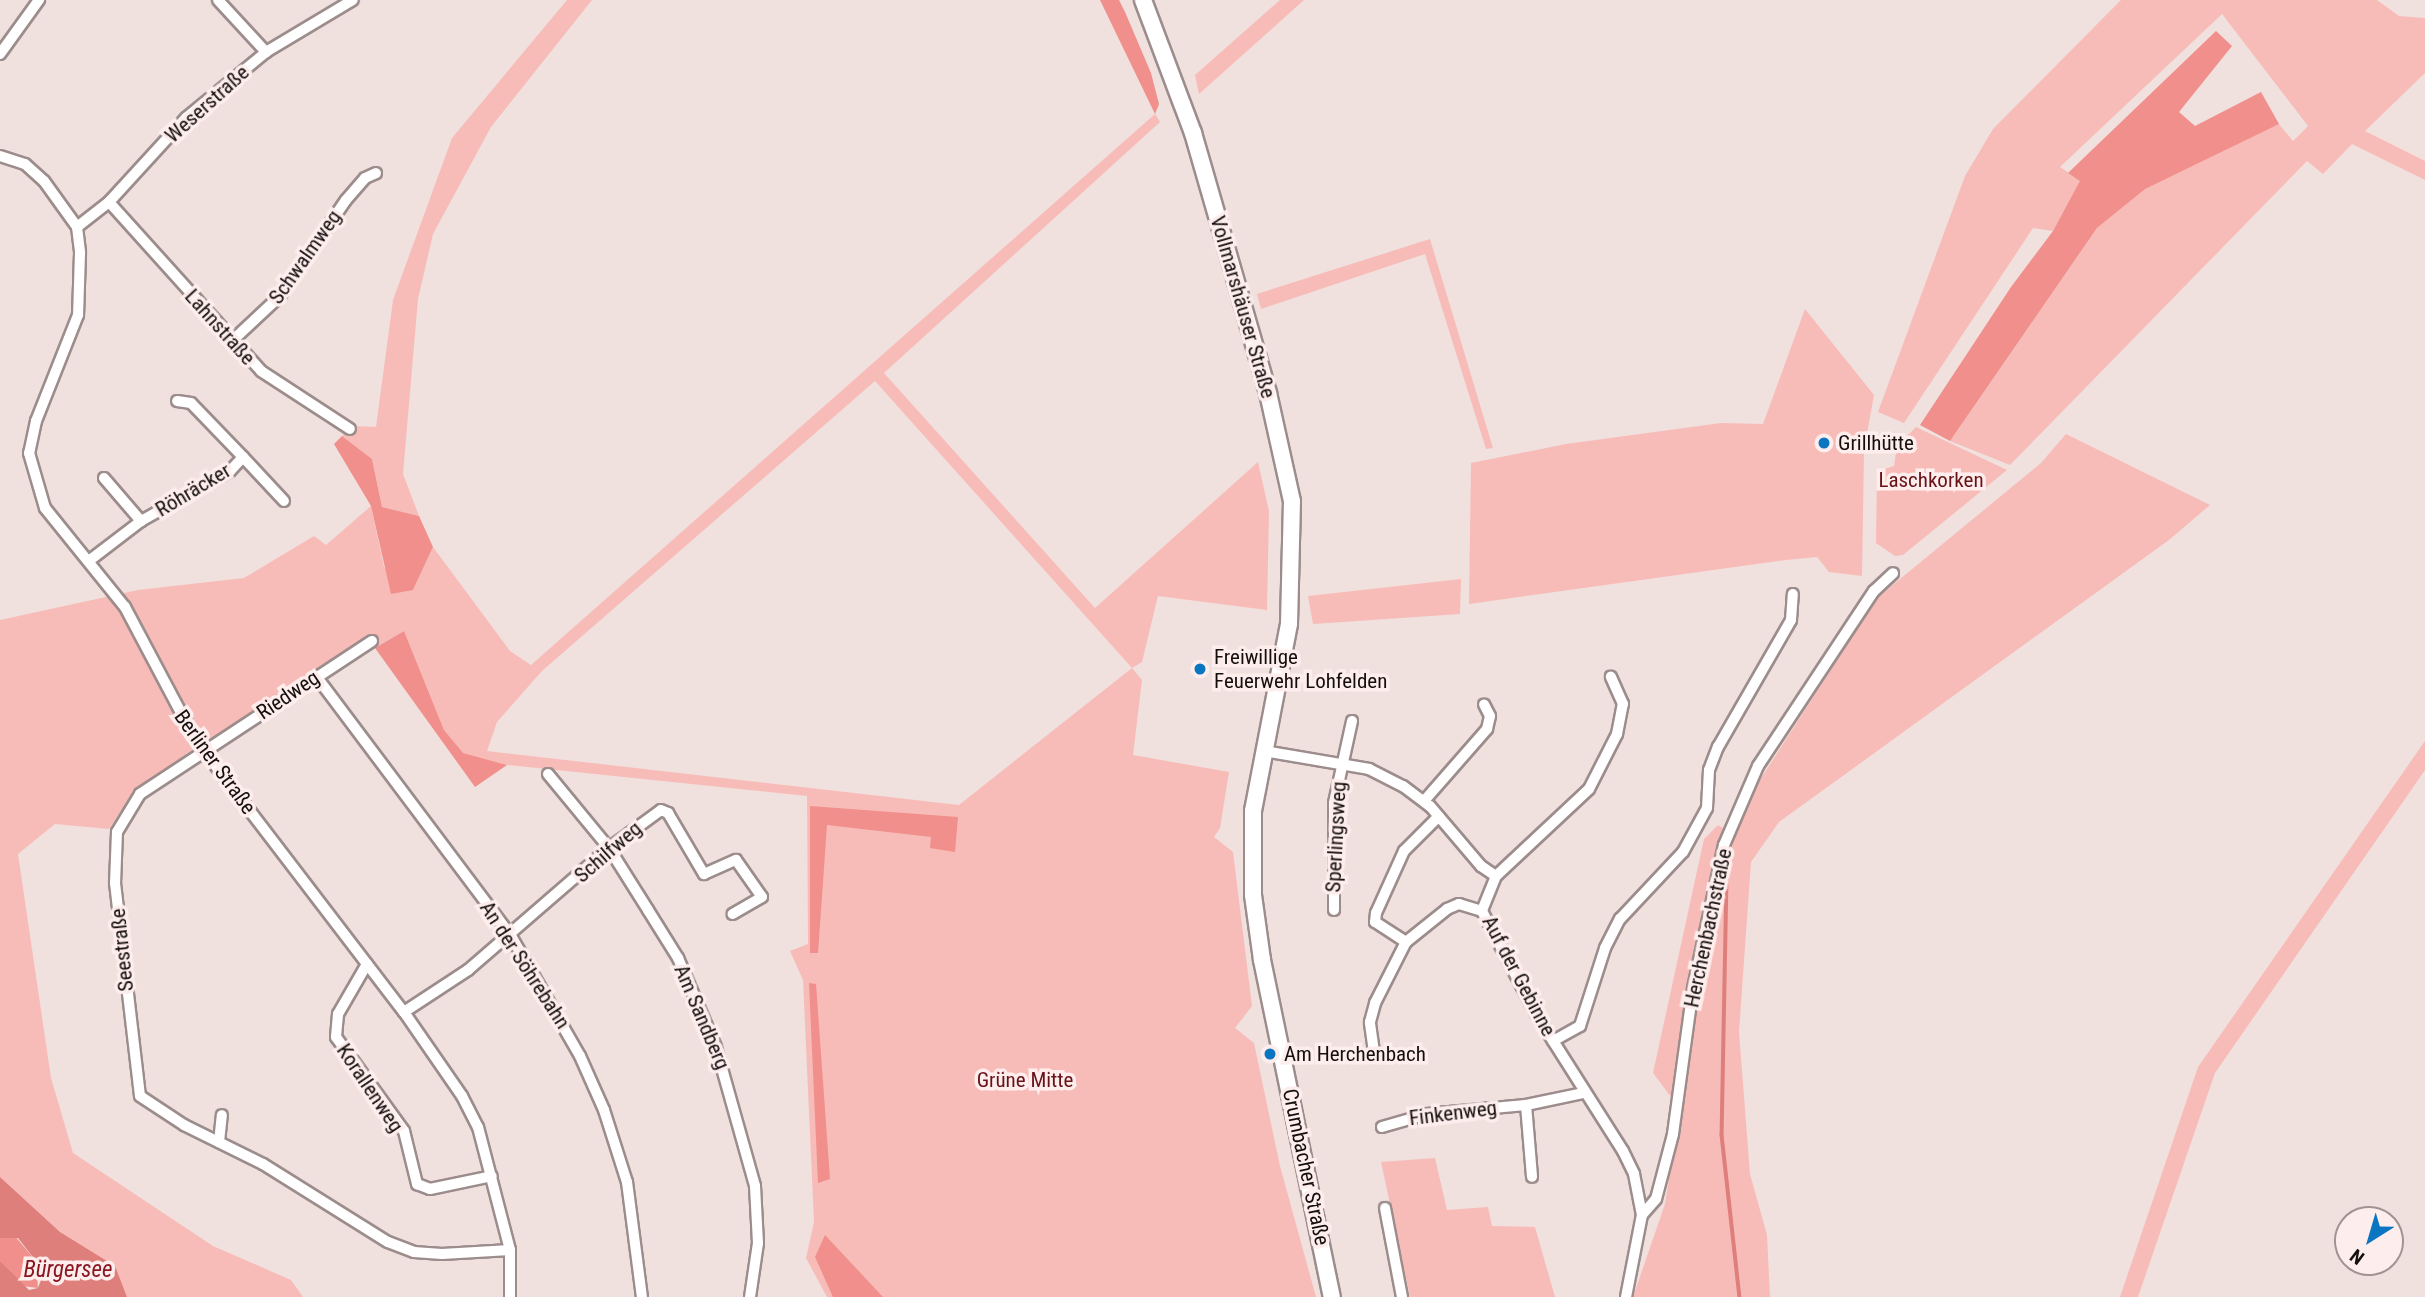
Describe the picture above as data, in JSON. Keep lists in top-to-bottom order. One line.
{"streets":{"main road":["Vollmarshäuser Straße","Crumbacher Straße"],"street":["Weserstraße","Schwalmweg","Lahnstraße","Röhräcker","Riedweg","Berliner Straße","Sperlingsweg","Schilfweg","Herchenbachstraße","Seestraße","An der Söhrebahn","Auf der Gebinne","Am Sandberg","Korallenweg","Finkenweg"]},"crossings":[["Weserstraße","Lahnstraße"],["Weserstraße","Berliner Straße"],["Schwalmweg","Lahnstraße"],["Vollmarshäuser Straße","Crumbacher Straße"],["Röhräcker","Berliner Straße"],["Riedweg","Berliner Straße"],["Riedweg","Seestraße"],["Riedweg","An der Söhrebahn"],["Berliner Straße","Schilfweg"],["Berliner Straße","Seestraße"],["Berliner Straße","Korallenweg"],["Schilfweg","An der Söhrebahn"],["Schilfweg","Am Sandberg"],["Auf der Gebinne","Finkenweg"]],"water":["Bürgersee"],"parks":["Laschkorken","Grüne Mitte"],"places":["Grillhütte","Freiwillige Feuerwehr Lohfelden","Am Herchenbach"],"north":"bottom left"}
